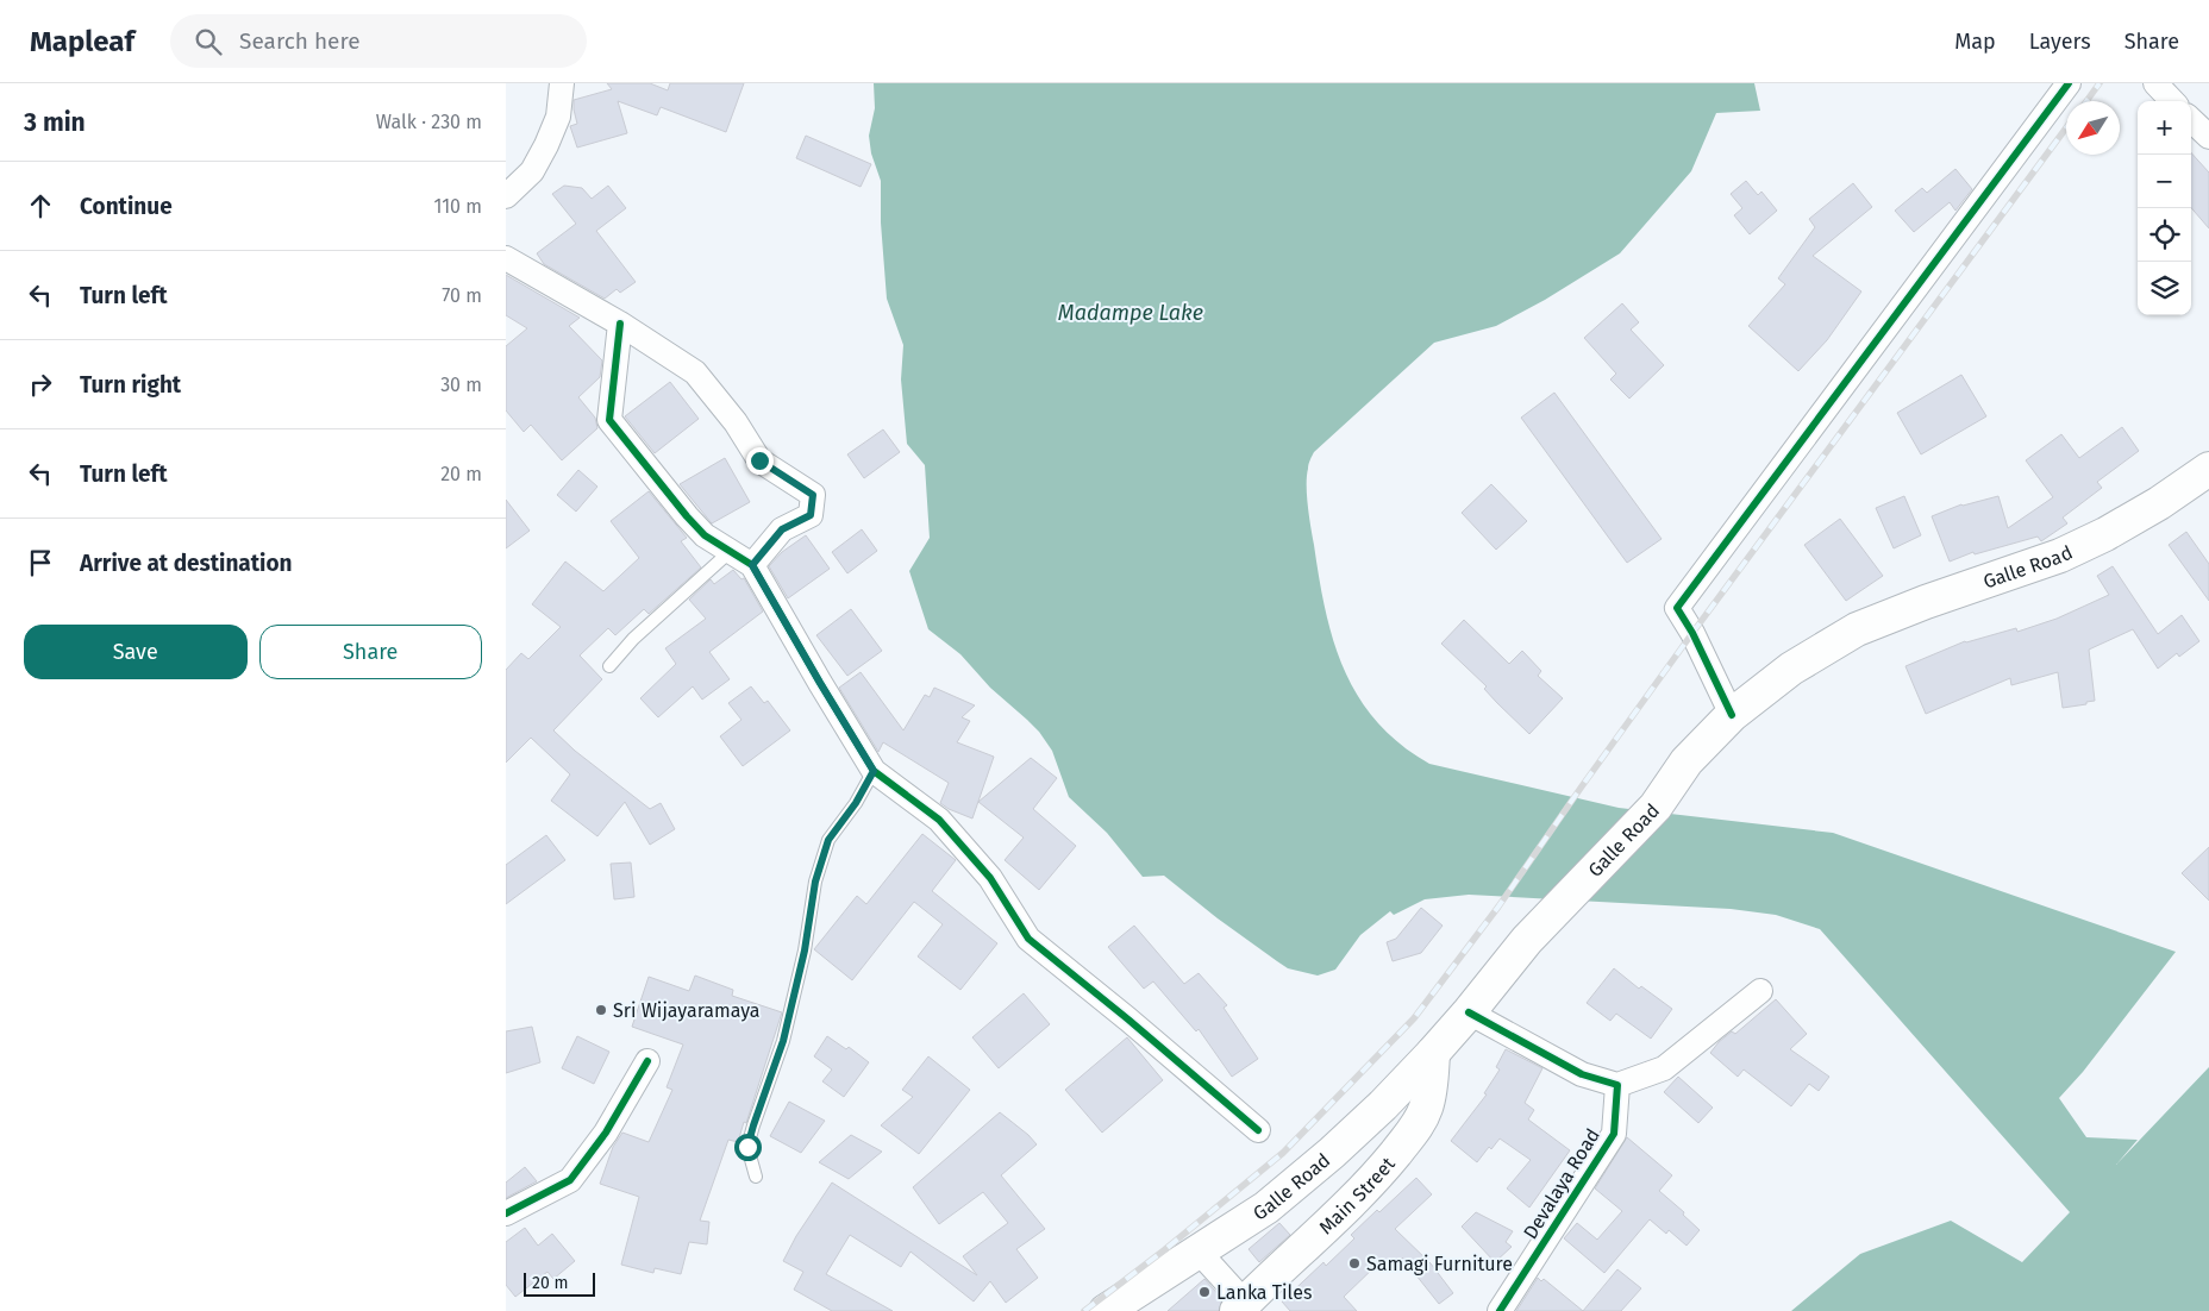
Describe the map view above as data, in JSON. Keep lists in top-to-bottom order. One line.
{"streets":{"main road":["Galle Road","Main Street"],"street":["Devalaya Road"]},"crossings":[["Galle Road","Main Street"]],"water":["Madampe Lake"],"places":["Sri Wijayaramaya","Samagi Furniture","Lanka Tiles"],"scale_bar":"20 m","north":"bottom left","page":{"header":"Mapleaf","search":"Search here","nav":["Map","Layers","Share"],"heading":["3 min","Walk · 230 m"],"map_buttons":["+","−"],"list":[["Continue","110 m"],["Turn left","70 m"],["Turn right","30 m"],["Turn left","20 m"],"Arrive at destination"],"buttons":["Save","Share"],"scale":"20 m"}}
